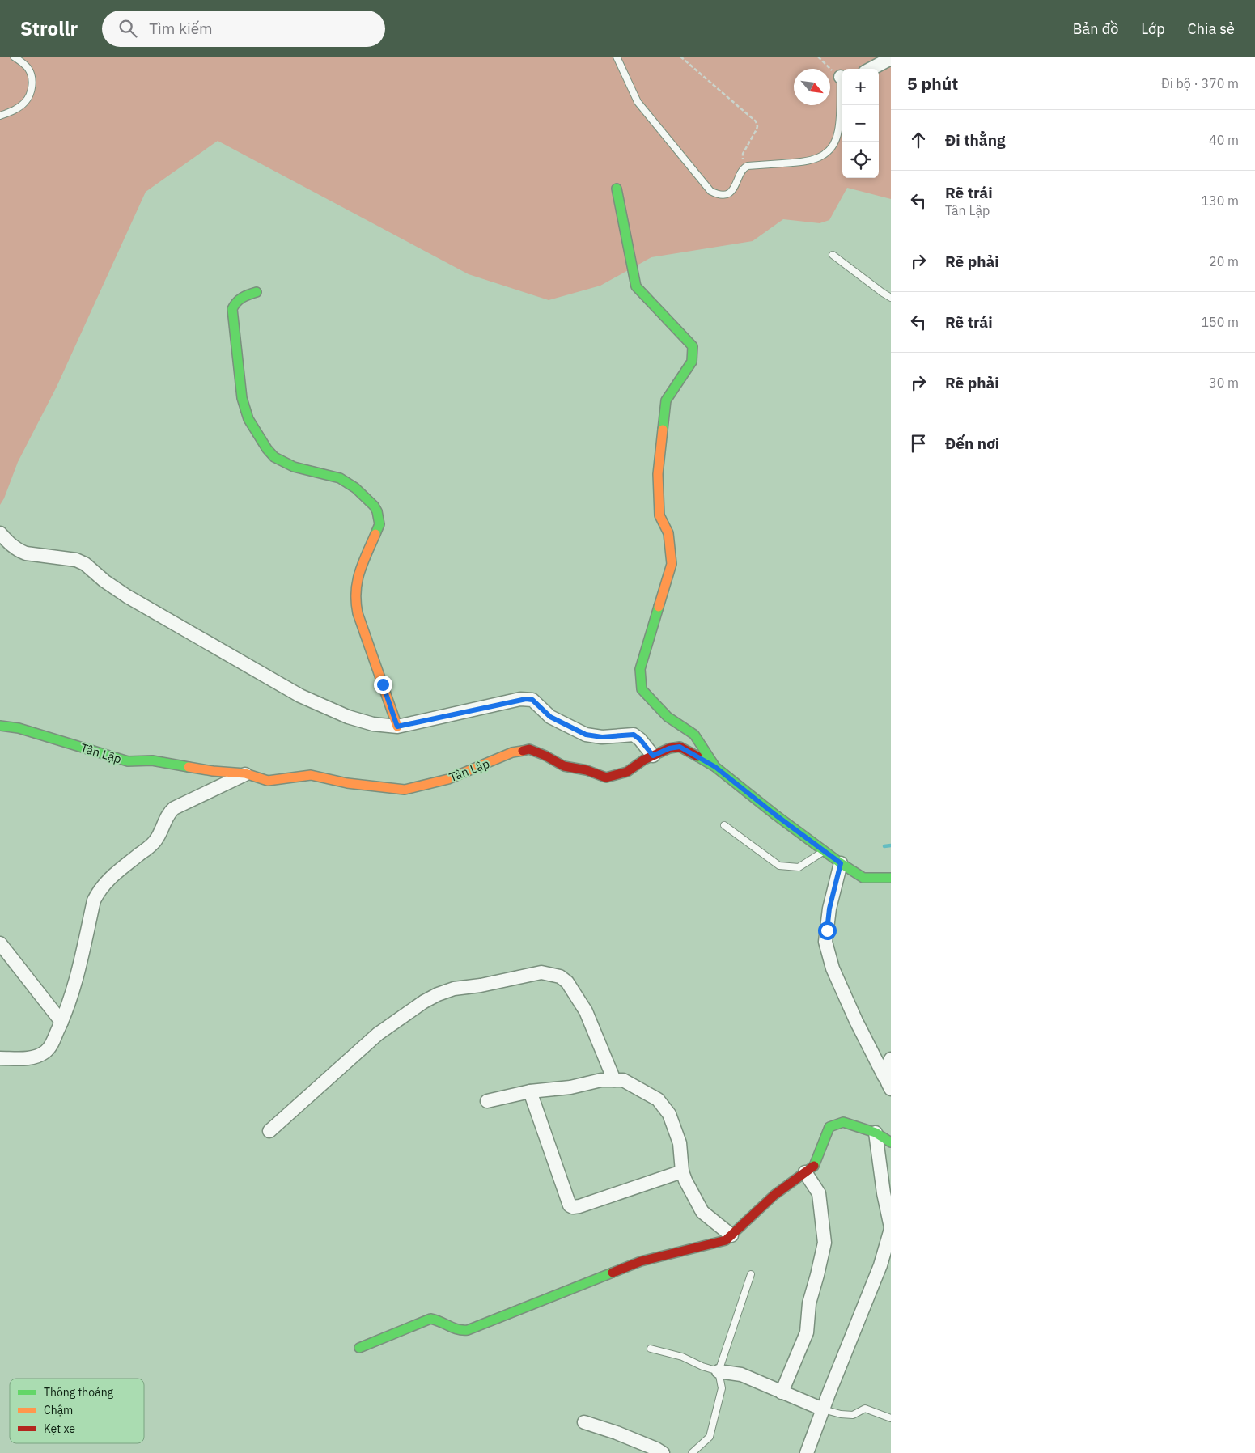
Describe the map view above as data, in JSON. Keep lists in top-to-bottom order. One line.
{"streets":{"street":["Tân Lập"]},"legend":["Thông thoáng","Chậm","Kẹt xe"],"north":"bottom right","page":{"header":"Strollr","search":"Tìm kiếm","nav":["Bản đồ","Lớp","Chia sẻ"],"heading":["5 phút","Đi bộ · 370 m"],"map_buttons":["+","−"],"list":[["Đi thẳng","40 m"],["Rẽ trái","Tân Lập","130 m"],["Rẽ phải","20 m"],["Rẽ trái","150 m"],["Rẽ phải","30 m"],"Đến nơi"]}}
